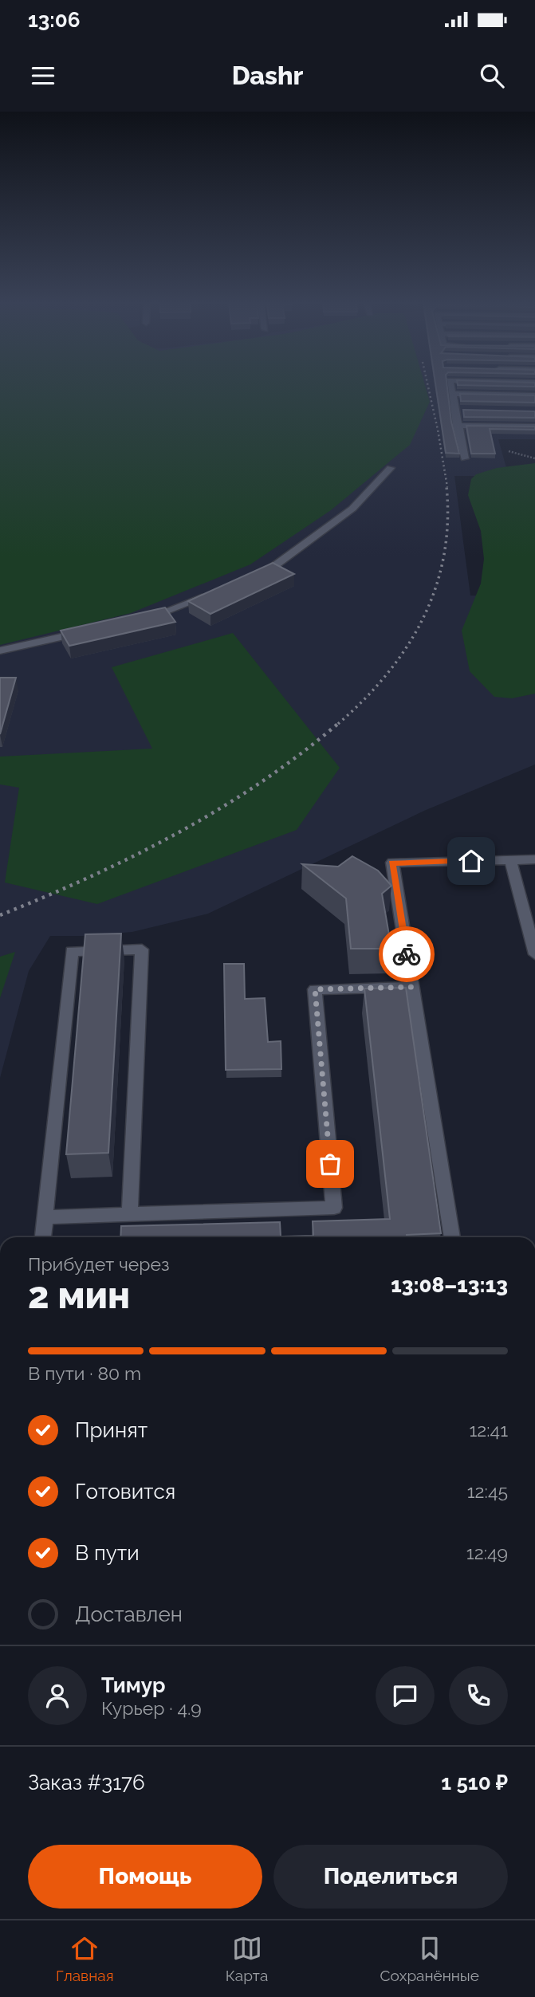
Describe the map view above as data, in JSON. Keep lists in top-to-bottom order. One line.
{"page":{"status":"13:06","header":"Dashr","heading":["2 мин","Прибудет через","13:08–13:13"],"panel":["Тимур","Курьер · 4.9","Заказ #3176","1 510 ₽"],"bar":"В пути · 80 m","list":[["Принят","12:41"],["Готовится","12:45"],["В пути","12:49"],"Доставлен"],"buttons":["Помощь","Поделиться"],"tabs":["Главная","Карта","Сохранённые"]}}
